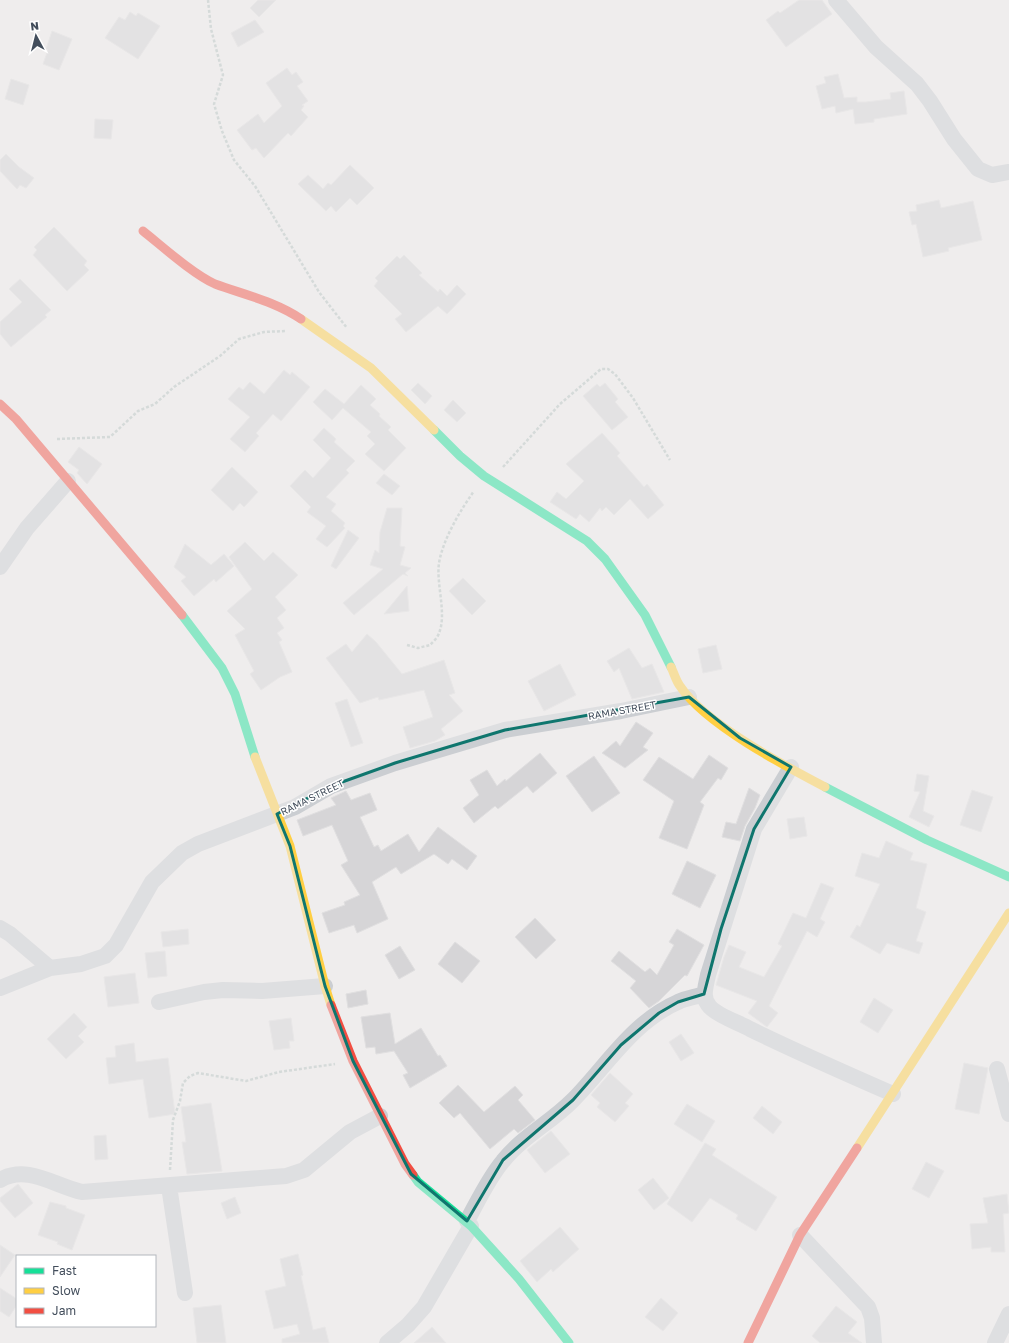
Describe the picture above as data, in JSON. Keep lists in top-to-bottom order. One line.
{"streets":{"street":["RAMA STREET"]},"legend":["Fast","Slow","Jam"],"north":"top"}
